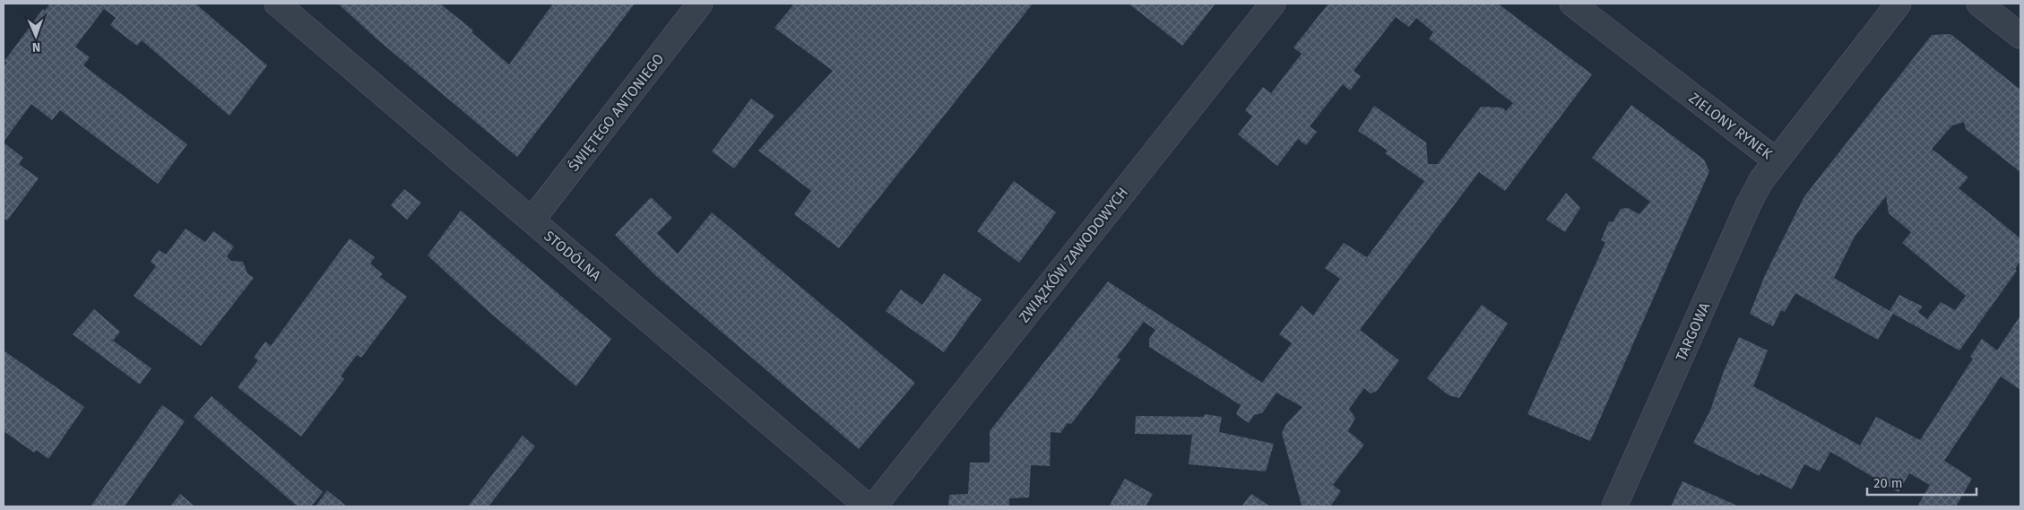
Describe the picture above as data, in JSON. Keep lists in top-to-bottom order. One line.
{"streets":{"street":["ŚWIĘTEGO ANTONIEGO","ZIELONY RYNEK","ZWIĄZKÓW ZAWODOWYCH","STODÓLNA","TARGOWA"]},"crossings":[["ŚWIĘTEGO ANTONIEGO","STODÓLNA"],["ZIELONY RYNEK","TARGOWA"]],"scale_bar":"20 m","north":"bottom"}
